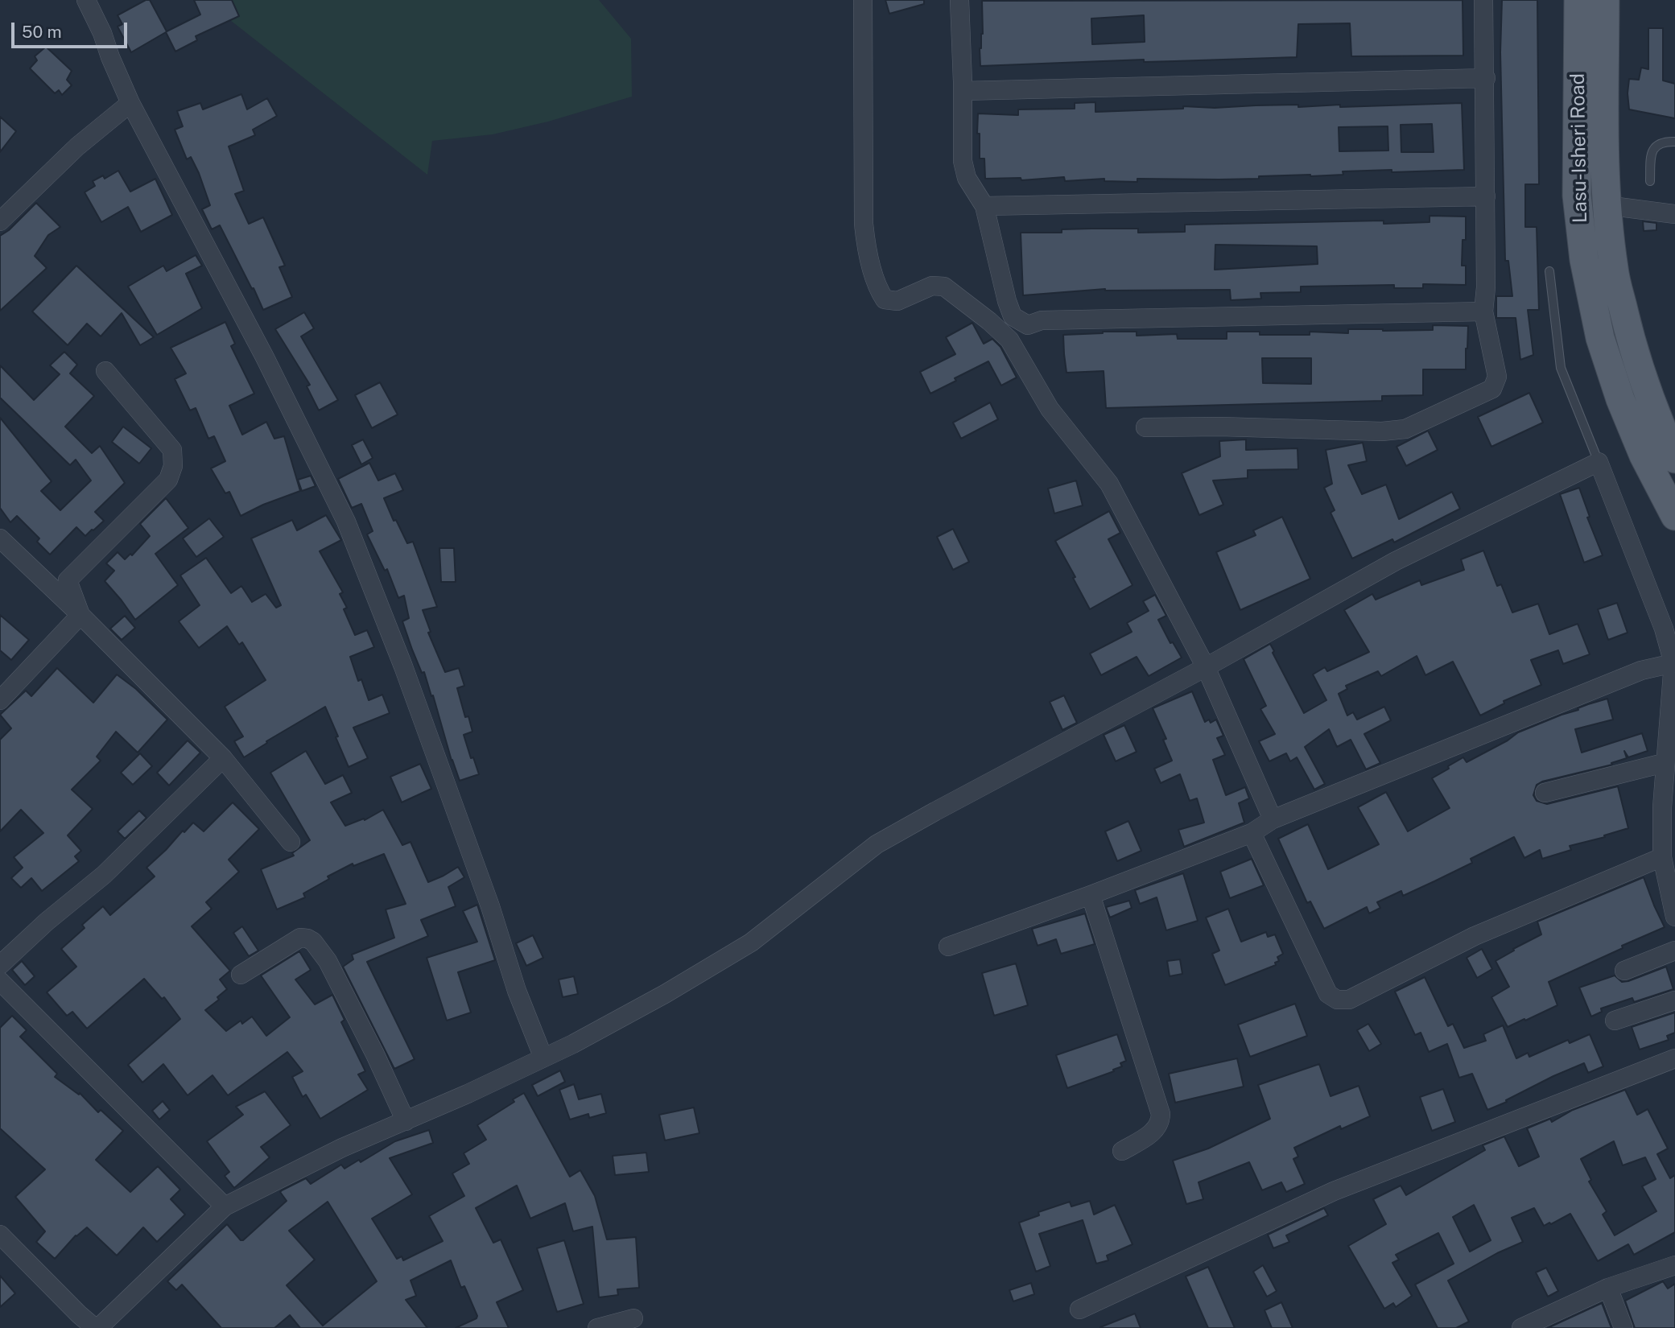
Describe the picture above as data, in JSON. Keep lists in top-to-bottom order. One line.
{"streets":{"main road":["Lasu-Isheri Road"]},"scale_bar":"50 m"}
